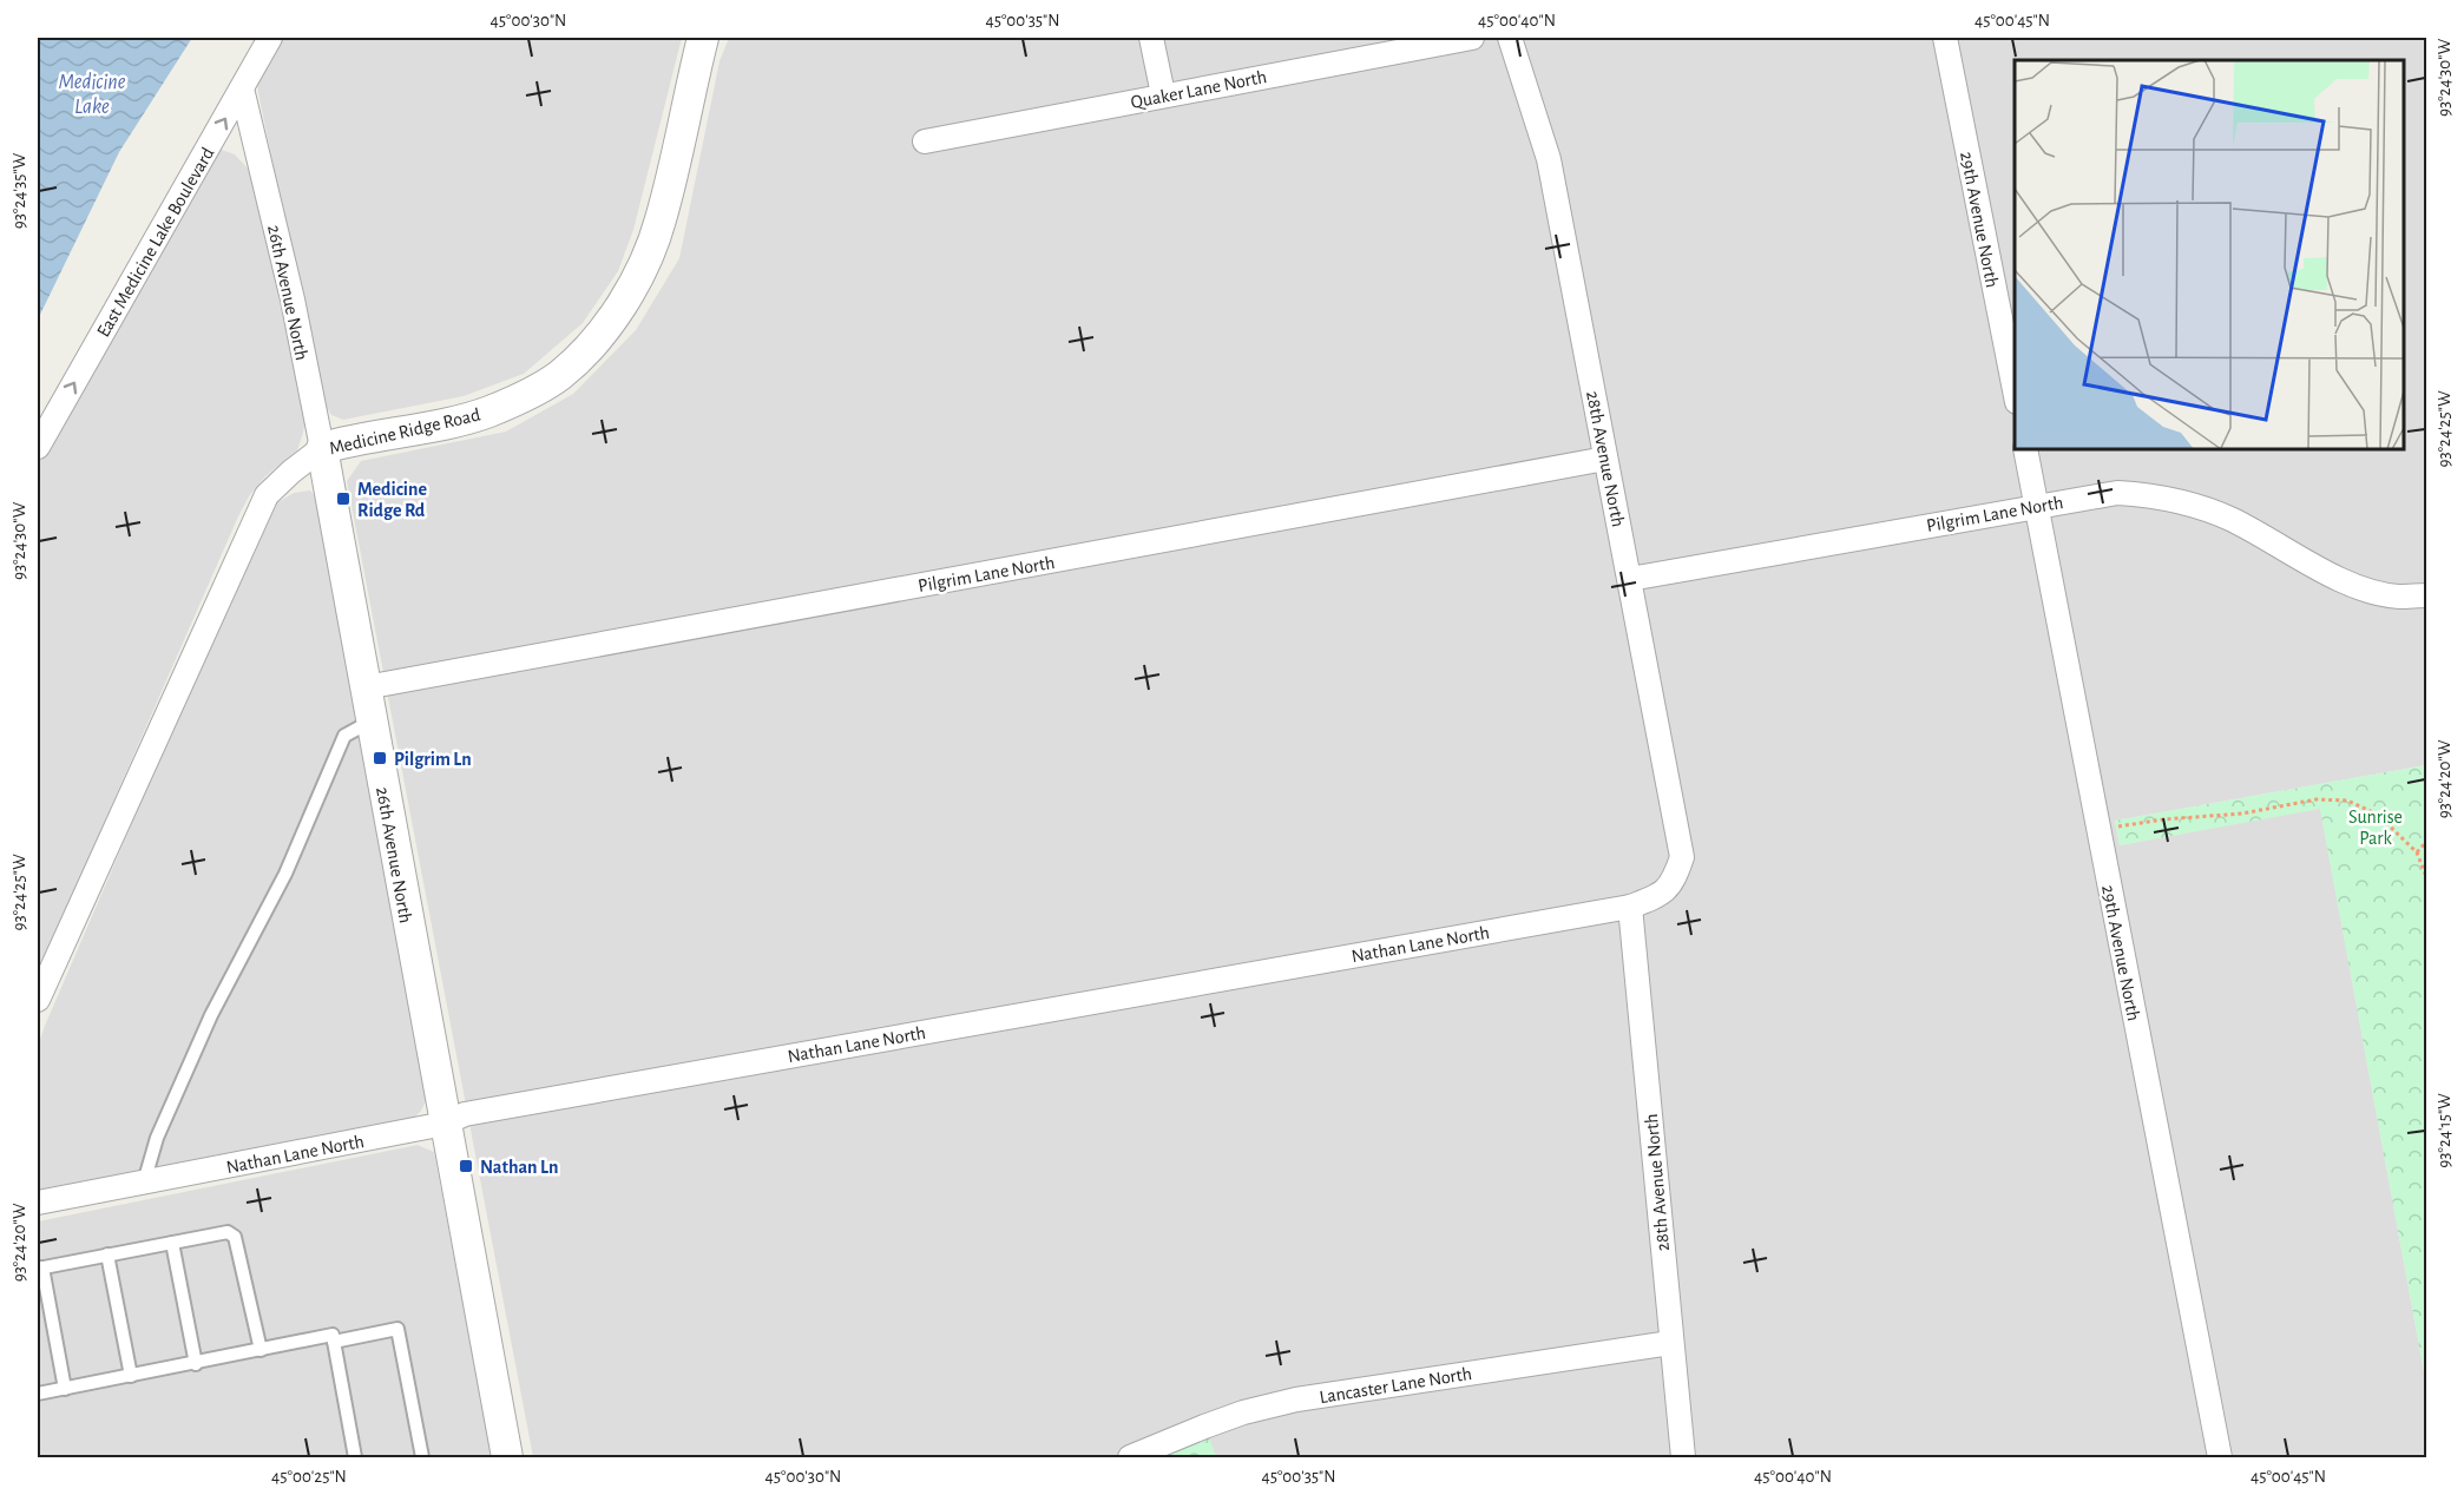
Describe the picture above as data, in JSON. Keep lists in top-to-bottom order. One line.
{"streets":{"street":["Quaker Lane North","29th Avenue North","East Medicine Lake Boulevard","26th Avenue North","Medicine Ridge Road","28th Avenue North","Pilgrim Lane North","Nathan Lane North","Lancaster Lane North"]},"crossings":[["29th Avenue North","Pilgrim Lane North"],["East Medicine Lake Boulevard","26th Avenue North"],["26th Avenue North","Medicine Ridge Road"],["26th Avenue North","Pilgrim Lane North"],["26th Avenue North","Nathan Lane North"],["28th Avenue North","Pilgrim Lane North"],["28th Avenue North","Nathan Lane North"],["28th Avenue North","Lancaster Lane North"]],"one_way":["East Medicine Lake Boulevard"],"water":["Medicine Lake"],"parks":["Sunrise Park"],"places":{"transit":["Medicine Ridge Rd","Pilgrim Ln","Nathan Ln"]},"coordinates":["45°00'30\"N","45°00'35\"N","45°00'40\"N","45°00'45\"N","93°24'30\"W","93°24'35\"W","93°24'25\"W","93°24'20\"W","93°24'15\"W","45°00'25\"N"]}
